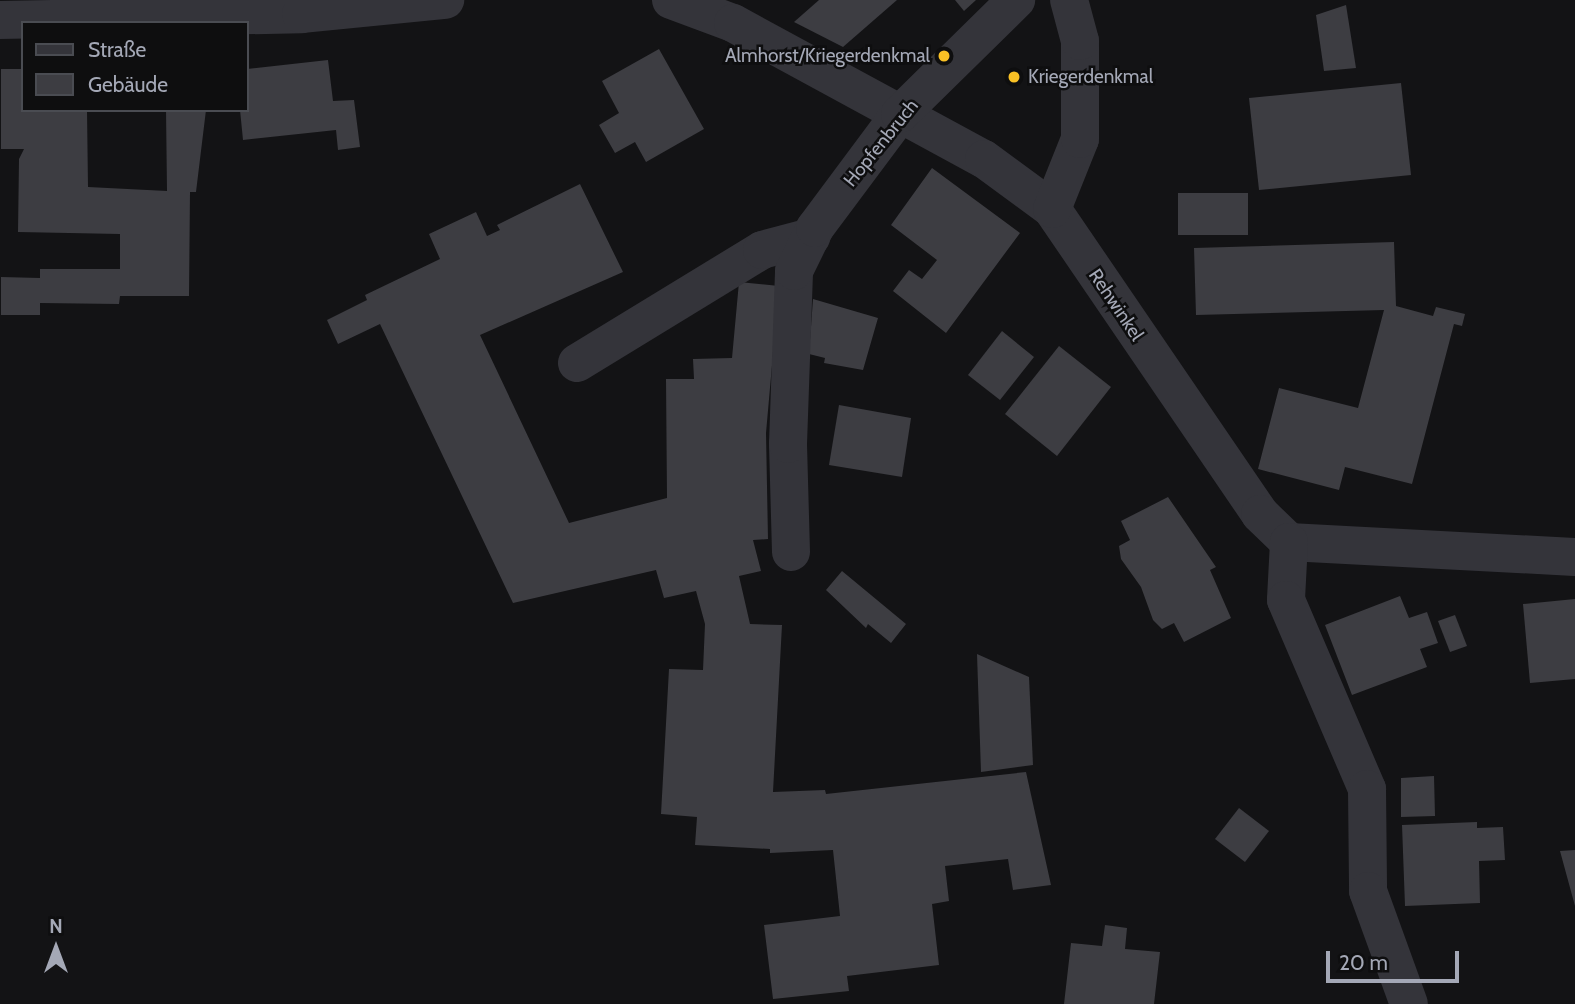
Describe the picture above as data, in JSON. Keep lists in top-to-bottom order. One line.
{"streets":{"street":["Hopfenbruch","Rehwinkel"]},"crossings":[["Hopfenbruch","Rehwinkel"]],"places":["Almhorst/Kriegerdenkmal","Kriegerdenkmal"],"legend":["Straße","Gebäude"],"scale_bar":"20 m","north":"top"}
